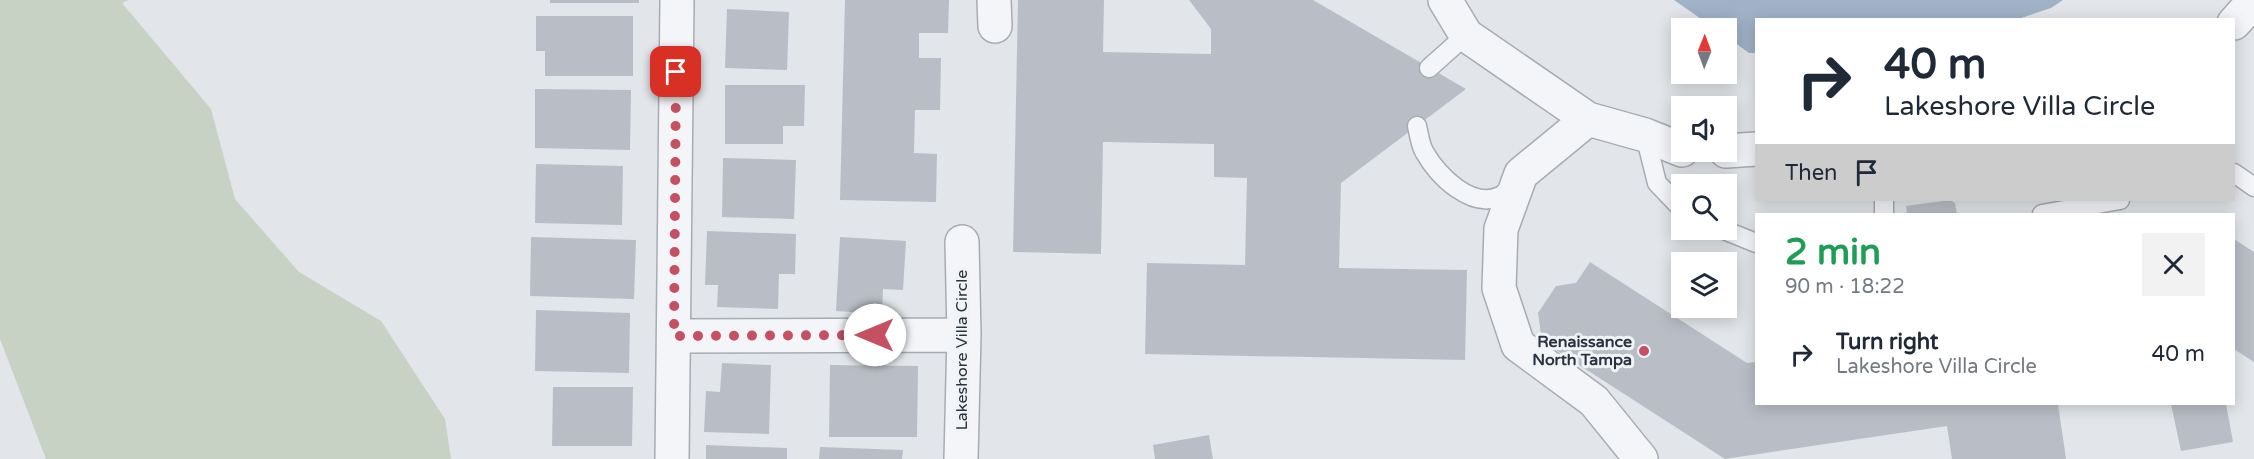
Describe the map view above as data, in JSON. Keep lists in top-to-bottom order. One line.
{"streets":{"street":["Lakeshore Villa Circle"]},"places":["Renaissance North Tampa"],"north":"top","page":{"turn":["40 m","Lakeshore Villa Circle"],"then":"Then","heading":["2 min","90 m · 18:22"],"list":[{"name":"Turn right","note":"Lakeshore Villa Circle","value":"40 m"}]}}
